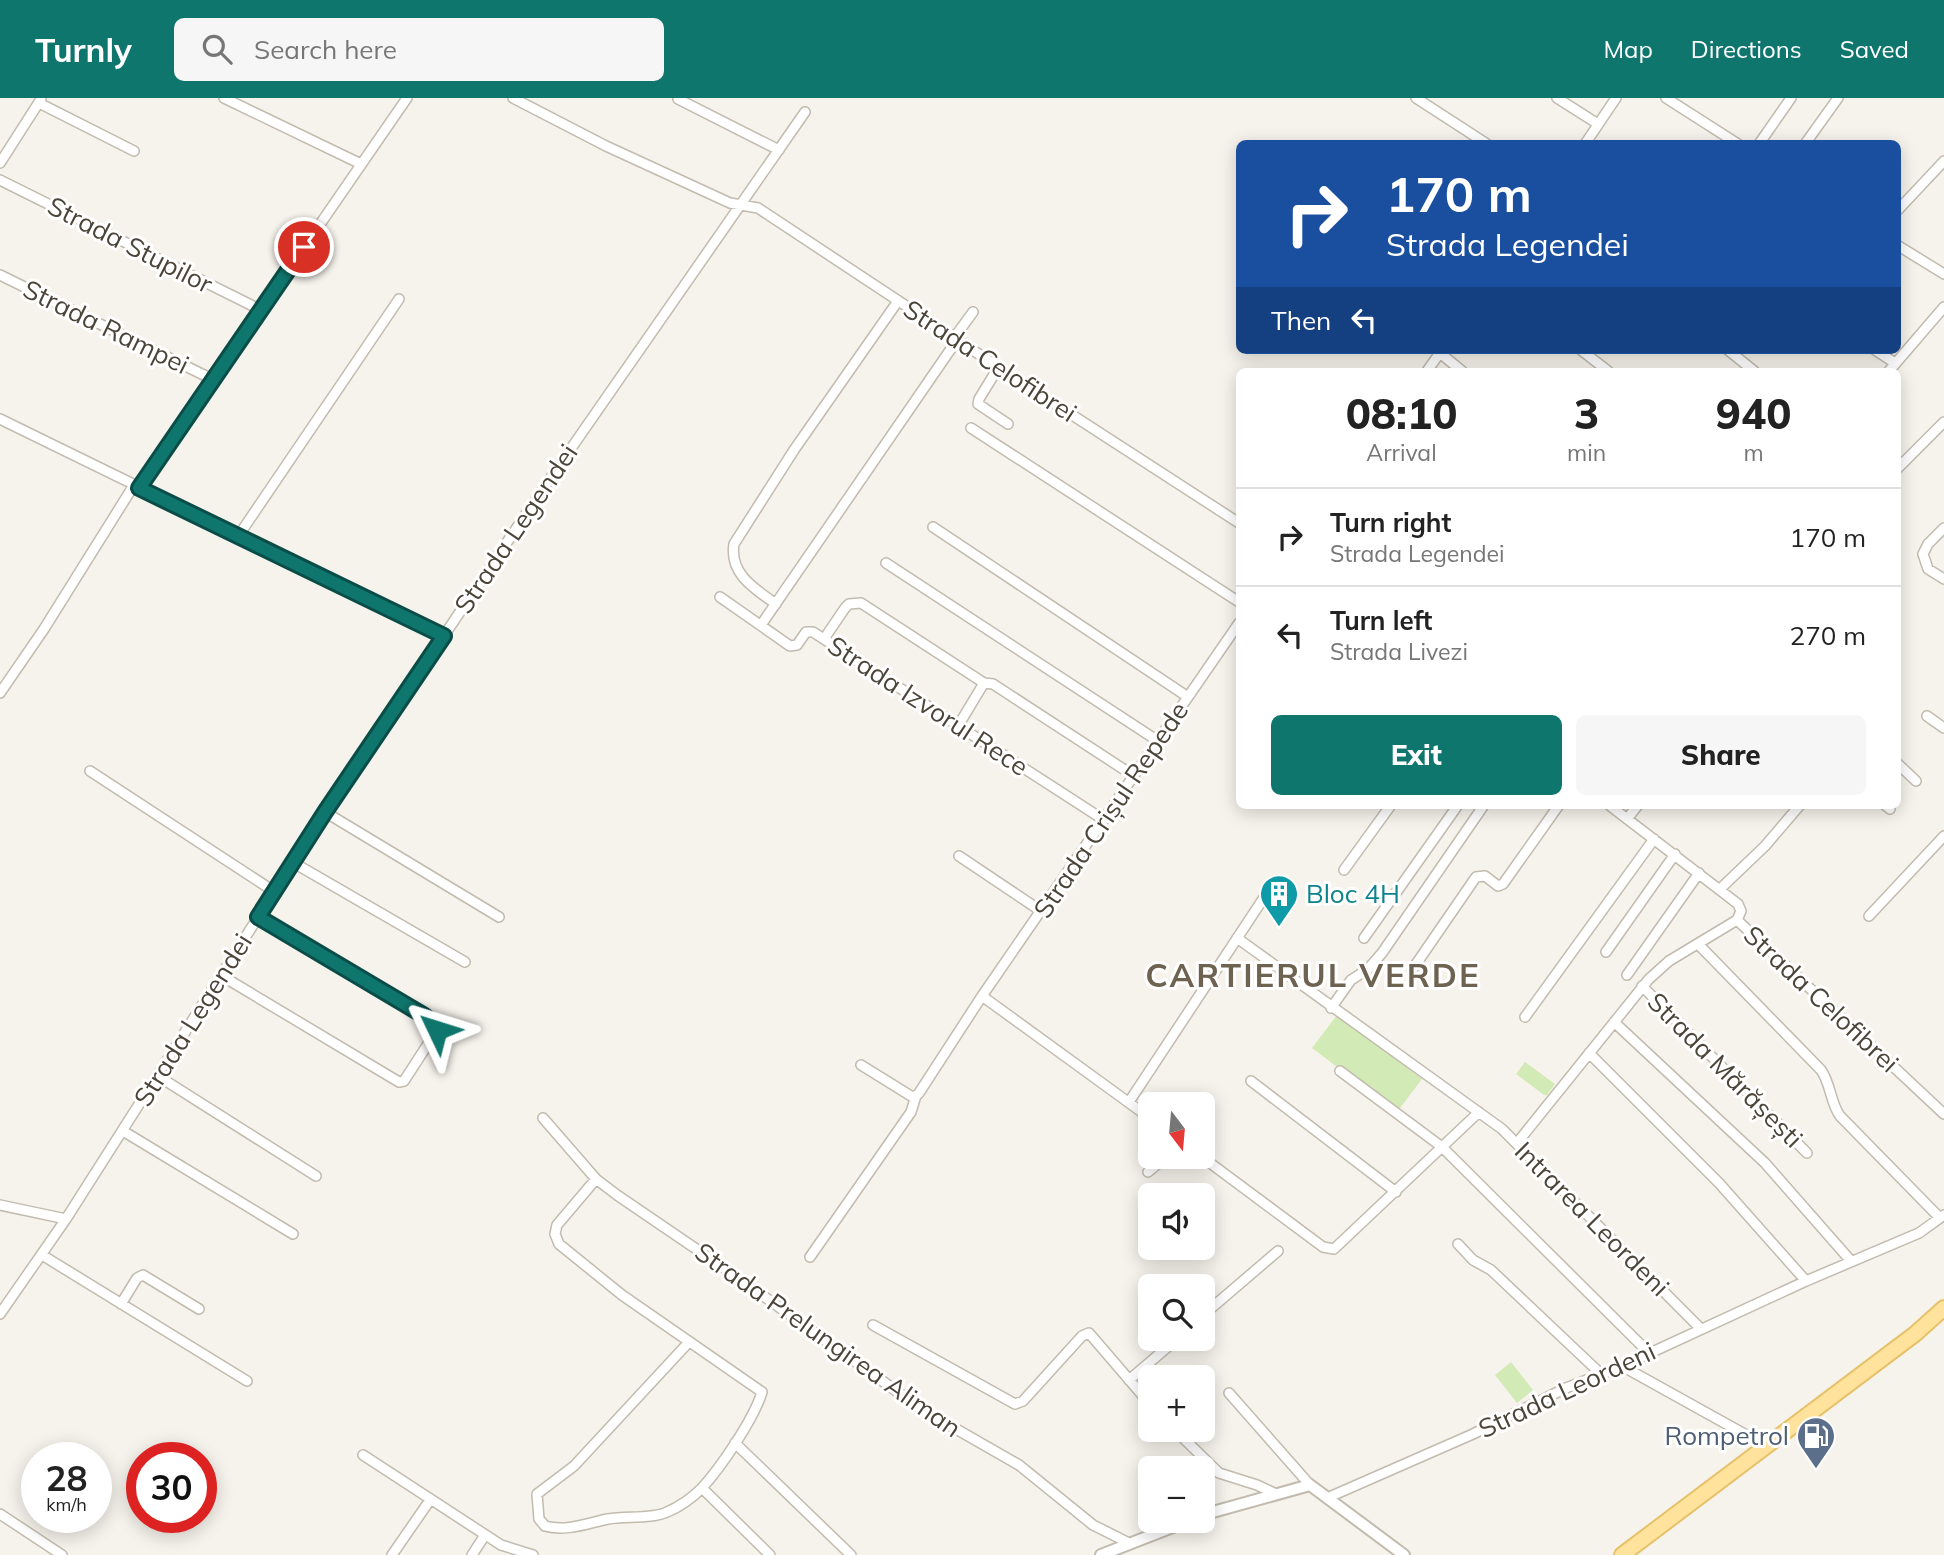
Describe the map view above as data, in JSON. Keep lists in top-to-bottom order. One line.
{"streets":{"street":["Strada Stupilor","Strada Rampei","Strada Celofibrei","Strada Legendei","Strada Izvorul Rece","Strada Crișul Repede","Strada Mărășești","Intrarea Leordeni","Strada Prelungirea Aliman","Strada Leordeni"]},"crossings":[["Strada Celofibrei","Strada Legendei"],["Strada Celofibrei","Strada Mărășești"],["Strada Izvorul Rece","Strada Crișul Repede"],["Strada Mărășești","Intrarea Leordeni"],["Strada Mărășești","Strada Leordeni"],["Intrarea Leordeni","Strada Leordeni"]],"districts":["CARTIERUL VERDE"],"places":{"building":["Bloc 4H"],"fuel station":["Rompetrol"]},"north":"bottom","page":{"header":"Turnly","search":"Search here","nav":["Map","Directions","Saved"],"turn":["170 m","Strada Legendei"],"then":"Then","eta":["08:10","Arrival","3","min","940","m"],"list":[{"name":"Turn right","note":"Strada Legendei","value":"170 m"},{"name":"Turn left","note":"Strada Livezi","value":"270 m"}],"buttons":["Exit","Share"],"map_buttons":["+","−"],"speed":"28 km/h","limit":"30"}}
